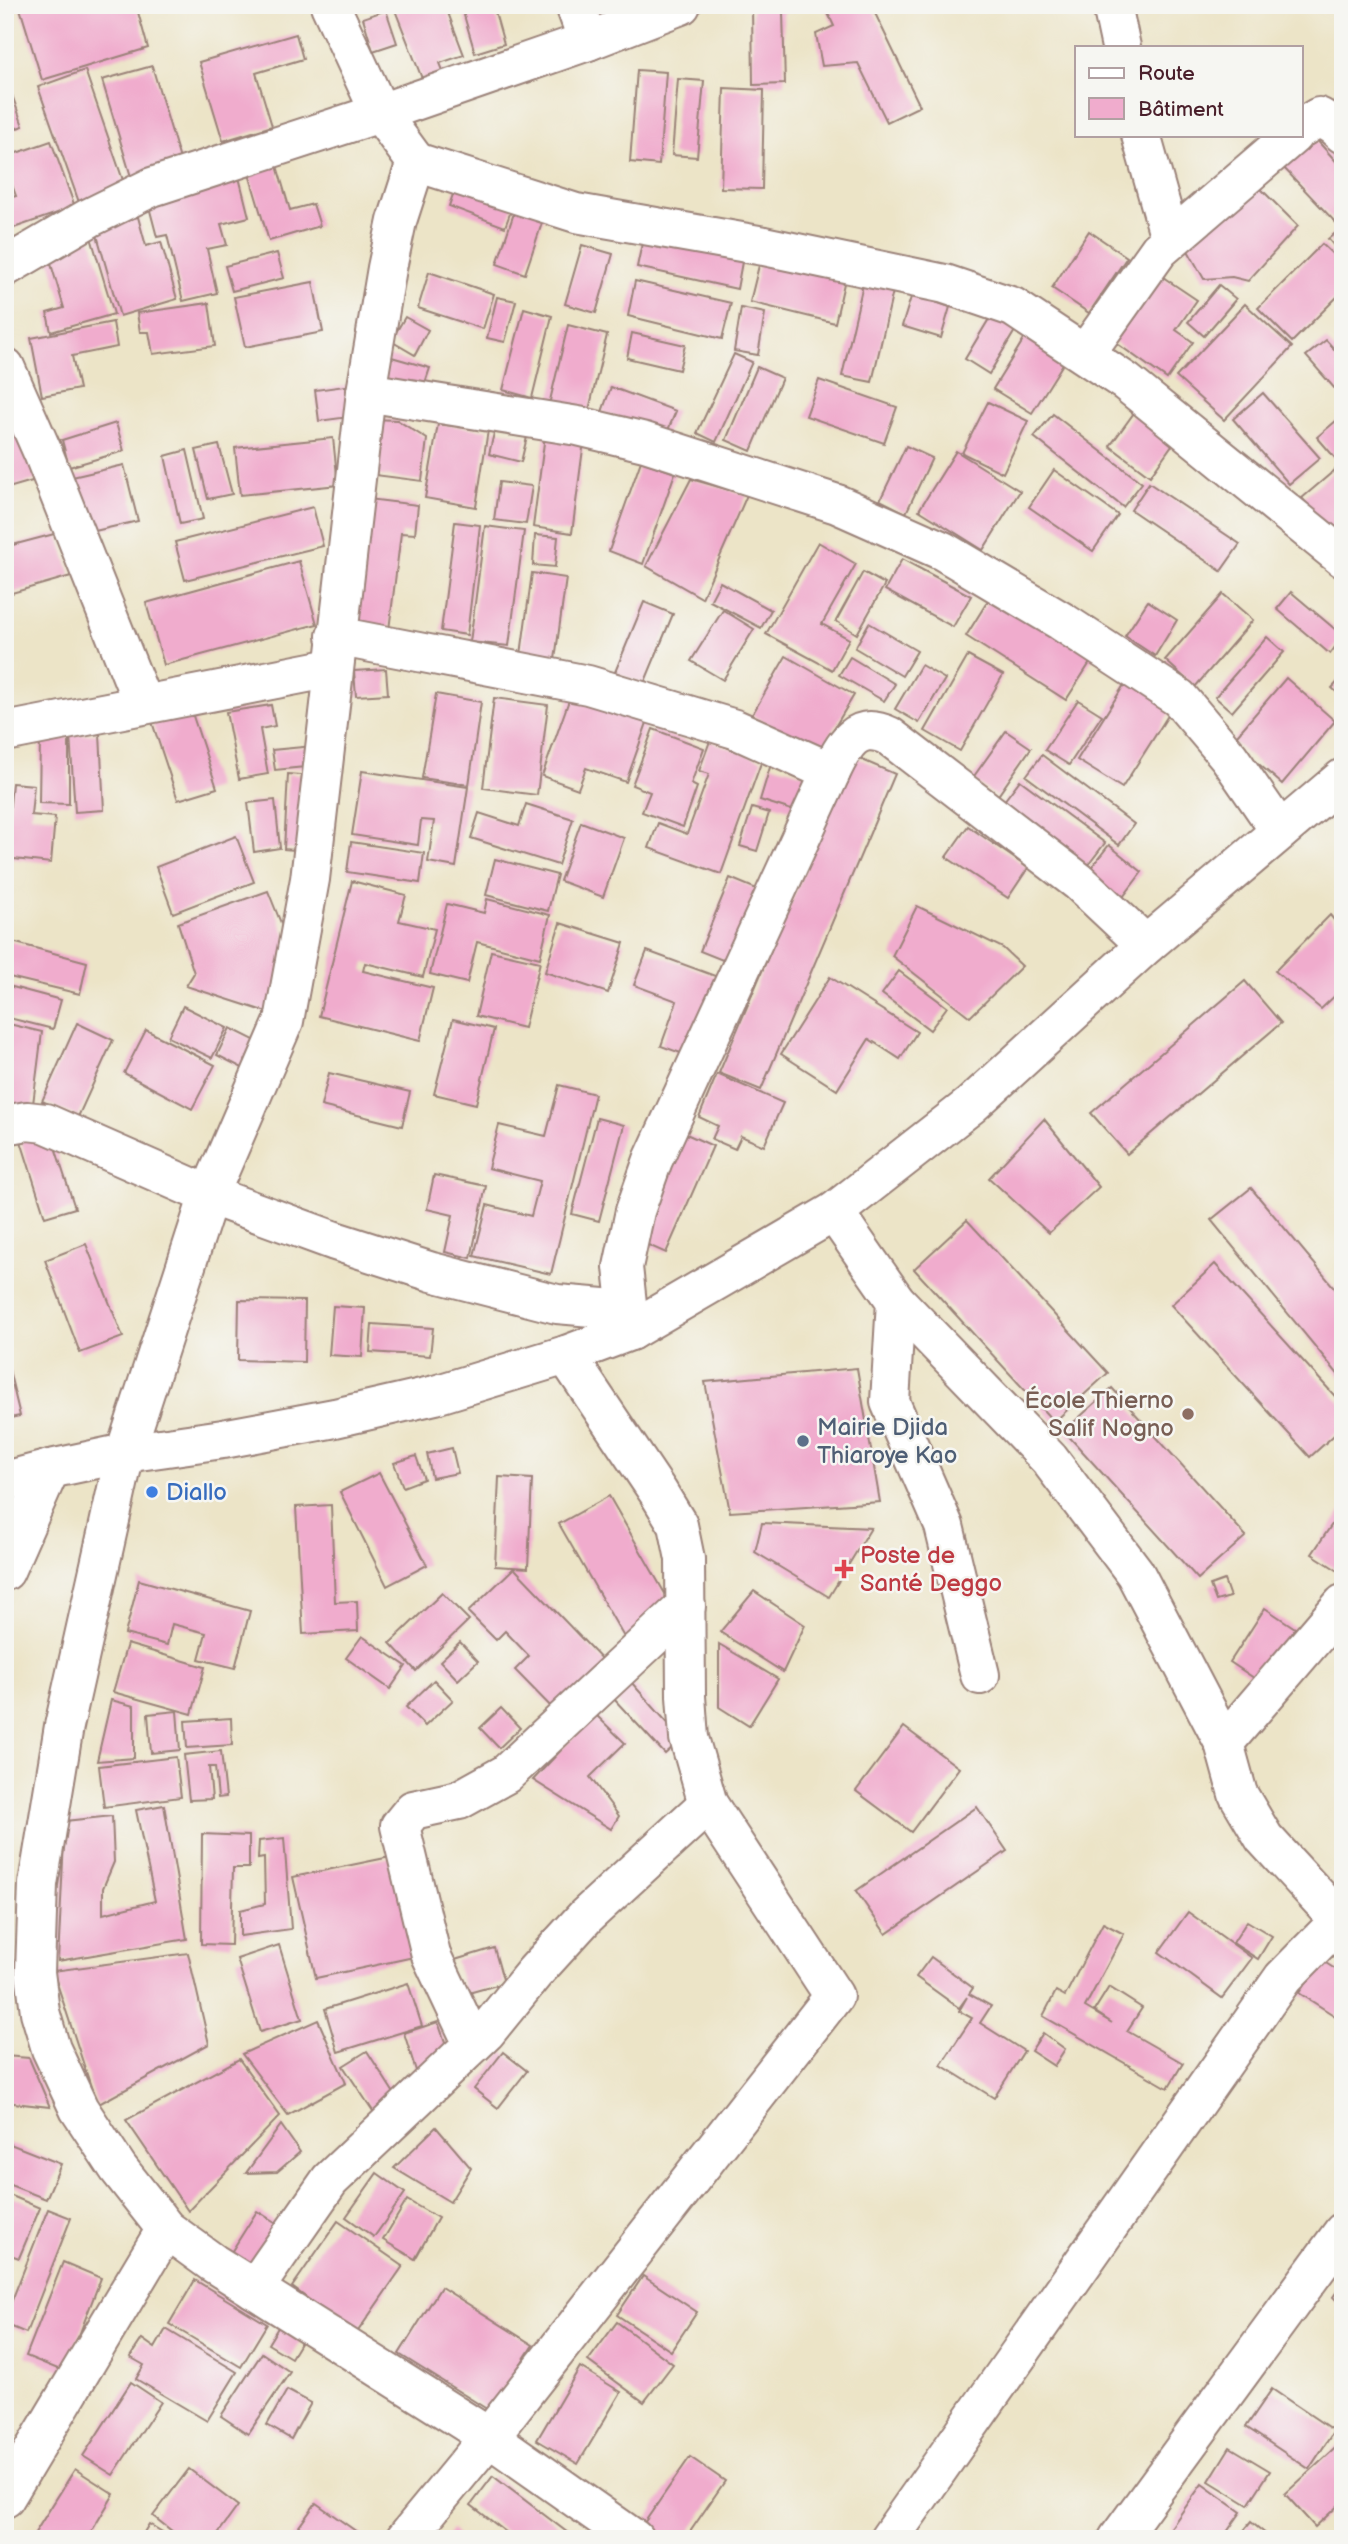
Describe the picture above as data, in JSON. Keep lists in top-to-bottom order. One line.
{"places":{"other":["École Thierno Salif Nogno","Mairie Djida Thiaroye Kao","Diallo"],"health":["Poste de Santé Deggo"]},"legend":["Route","Bâtiment"]}
